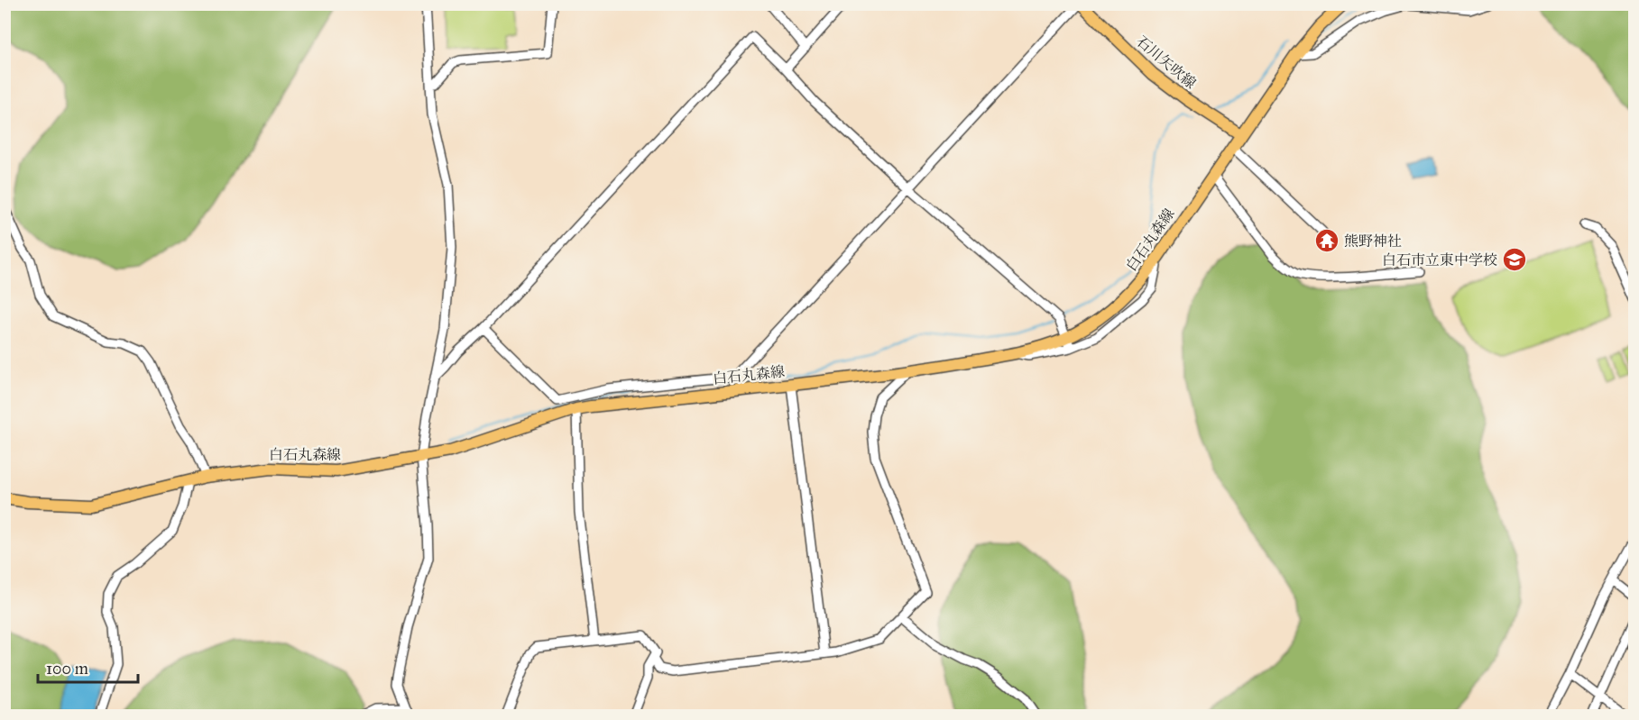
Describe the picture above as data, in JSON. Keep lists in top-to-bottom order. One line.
{"streets":{"main road":["石川矢吹線","白石丸森線"]},"crossings":[["石川矢吹線","白石丸森線"]],"places":{"temple":["熊野神社"],"school or university":["白石市立東中学校"]},"scale_bar":"100 m"}
